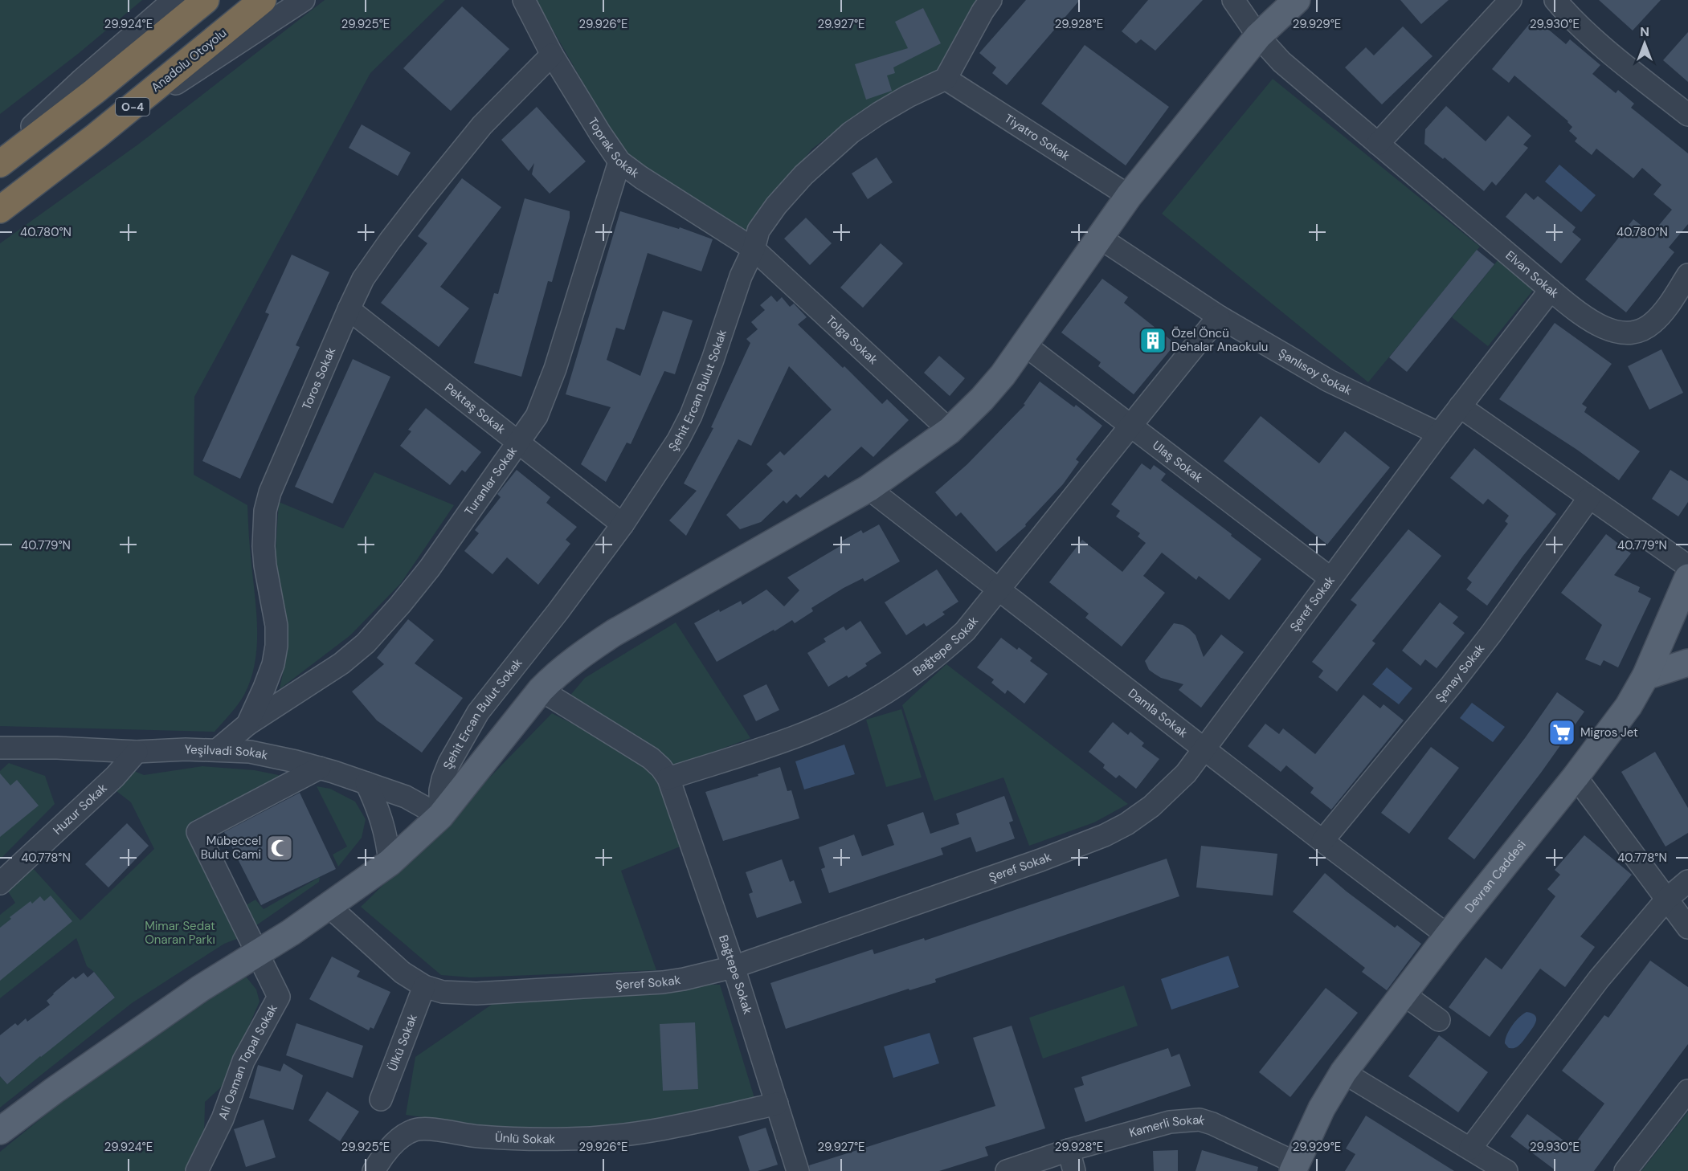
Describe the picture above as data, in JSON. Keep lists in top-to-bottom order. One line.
{"streets":{"highway":["Anadolu Otoyolu","O-4"],"main road":["Devran Caddesi"],"street":["Tiyatro Sokak","Toprak Sokak","Elvan Sokak","Tolga Sokak","Şanlısoy Sokak","Toros Sokak","Şehit Ercan Bulut Sokak","Pektaş Sokak","Ulaş Sokak","Turanlar Sokak","Şeref Sokak","Bağtepe Sokak","Şenay Sokak","Damla Sokak","Yeşilvadi Sokak","Huzur Sokak","Ülkü Sokak","Ali Osman Topal Sokak","Kamerli Sokak","Ünlü Sokak"]},"crossings":[["Tiyatro Sokak","Şehit Ercan Bulut Sokak"],["Toprak Sokak","Tolga Sokak"],["Toprak Sokak","Toros Sokak"],["Toprak Sokak","Şehit Ercan Bulut Sokak"],["Toprak Sokak","Turanlar Sokak"],["Elvan Sokak","Şeref Sokak"],["Tolga Sokak","Şehit Ercan Bulut Sokak"],["Şanlısoy Sokak","Şeref Sokak"],["Şanlısoy Sokak","Bağtepe Sokak"],["Toros Sokak","Pektaş Sokak"],["Toros Sokak","Turanlar Sokak"],["Toros Sokak","Yeşilvadi Sokak"],["Şehit Ercan Bulut Sokak","Pektaş Sokak"],["Şehit Ercan Bulut Sokak","Yeşilvadi Sokak"],["Pektaş Sokak","Turanlar Sokak"],["Ulaş Sokak","Şeref Sokak"],["Ulaş Sokak","Bağtepe Sokak"],["Şeref Sokak","Bağtepe Sokak"],["Şeref Sokak","Damla Sokak"],["Şeref Sokak","Ülkü Sokak"],["Bağtepe Sokak","Damla Sokak"],["Bağtepe Sokak","Ünlü Sokak"],["Şenay Sokak","Damla Sokak"],["Damla Sokak","Devran Caddesi"],["Yeşilvadi Sokak","Huzur Sokak"],["Devran Caddesi","Kamerli Sokak"]],"parks":["Mimar Sedat Onaran Parkı"],"places":{"building":["Özel Öncü Dehalar Anaokulu"],"supermarket":["Migros Jet"],"mosque":["Mübeccel Bulut Cami"]},"north":"top","coordinates":["29.924°E","29.925°E","29.926°E","29.927°E","29.928°E","29.929°E","29.930°E","40.780°N","40.779°N","40.778°N"]}
